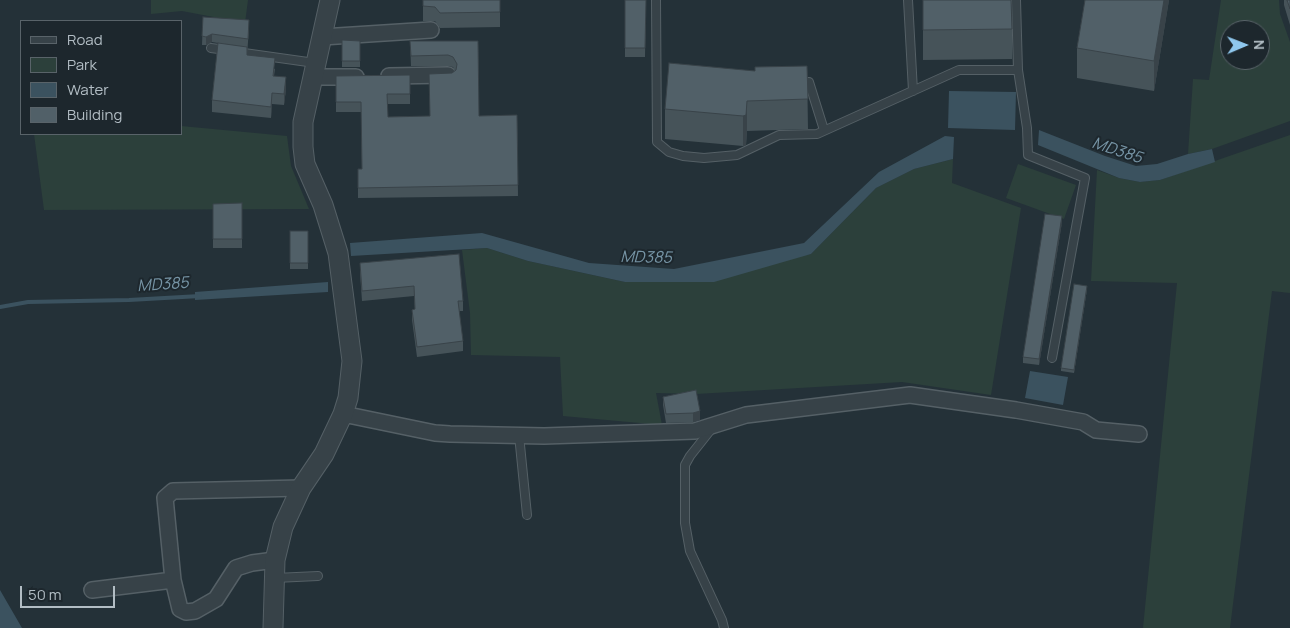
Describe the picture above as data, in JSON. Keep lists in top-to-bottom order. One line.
{"water":["MD385"],"legend":["Road","Park","Water","Building"],"scale_bar":"50 m","north":"right"}
